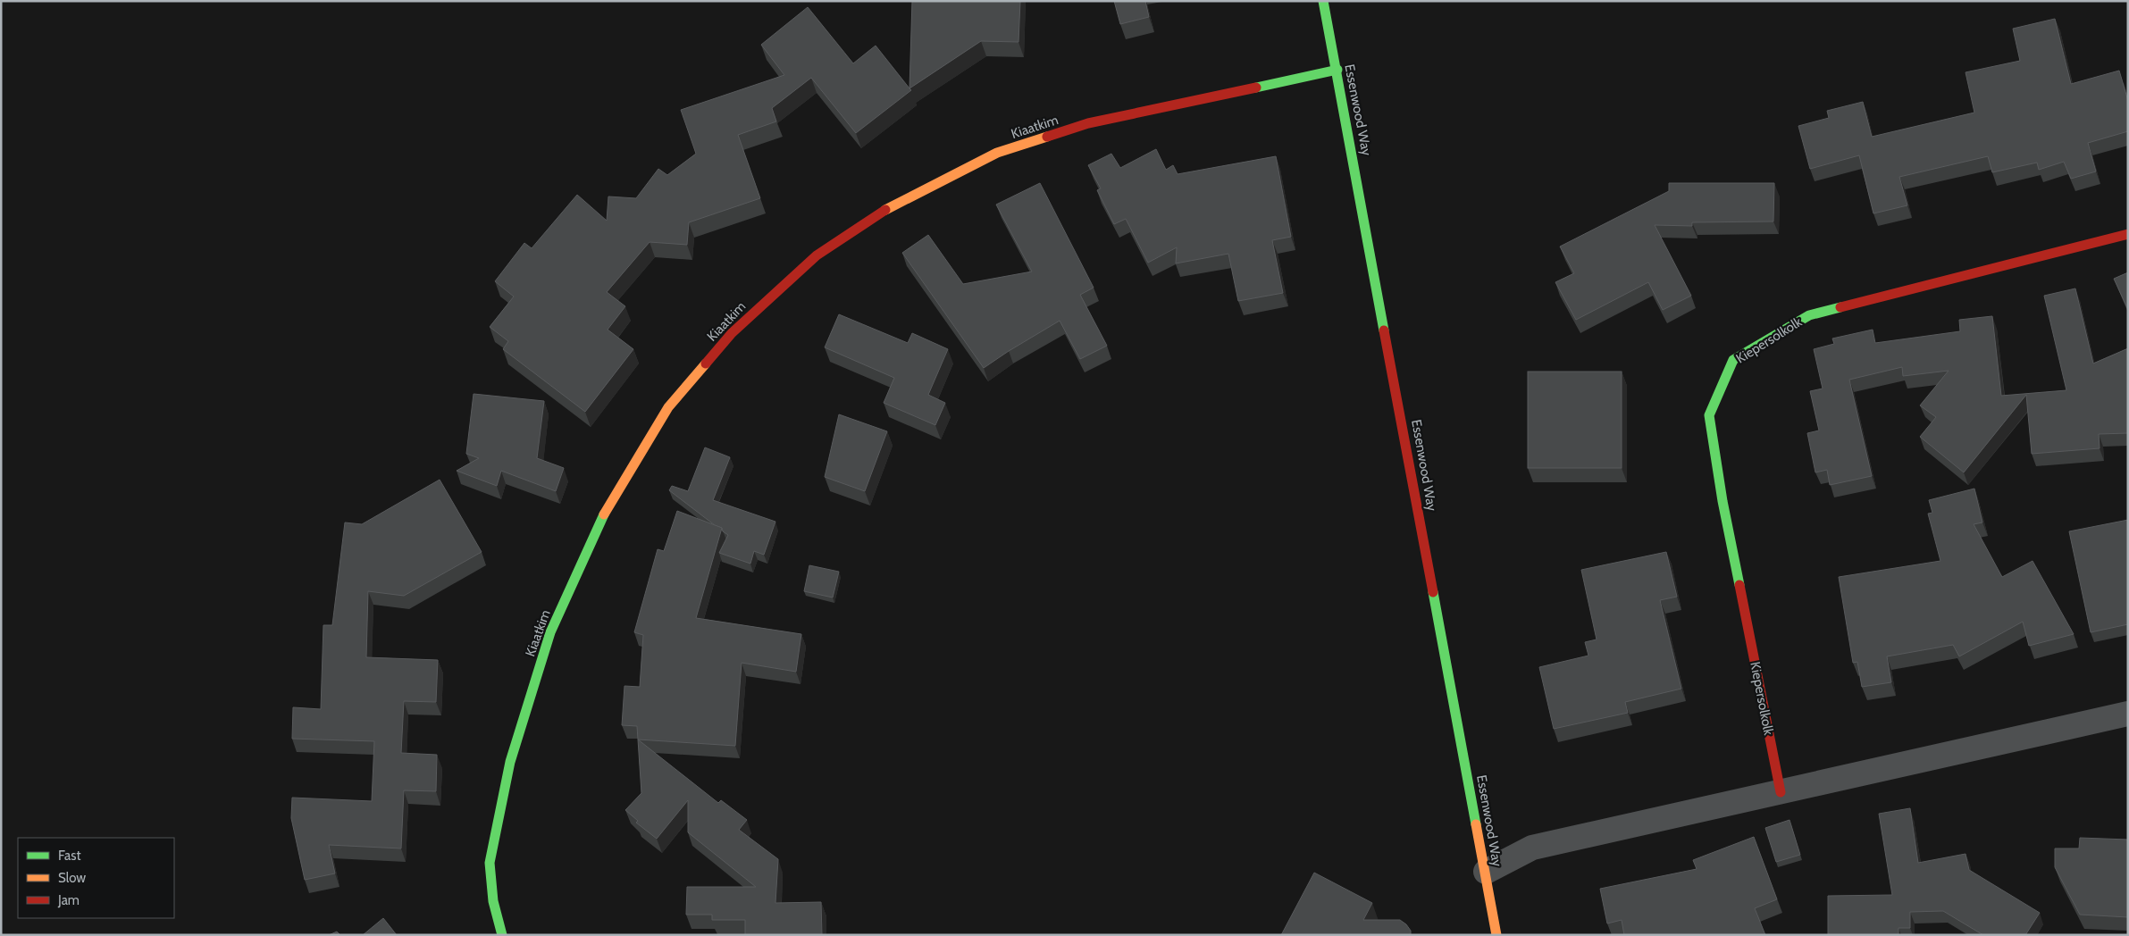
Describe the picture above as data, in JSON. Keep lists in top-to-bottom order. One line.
{"streets":{"street":["Essenwood Way","Kiaatkim","Kiepersolkolk"]},"crossings":[["Essenwood Way","Kiaatkim"]],"legend":["Fast","Slow","Jam"]}
